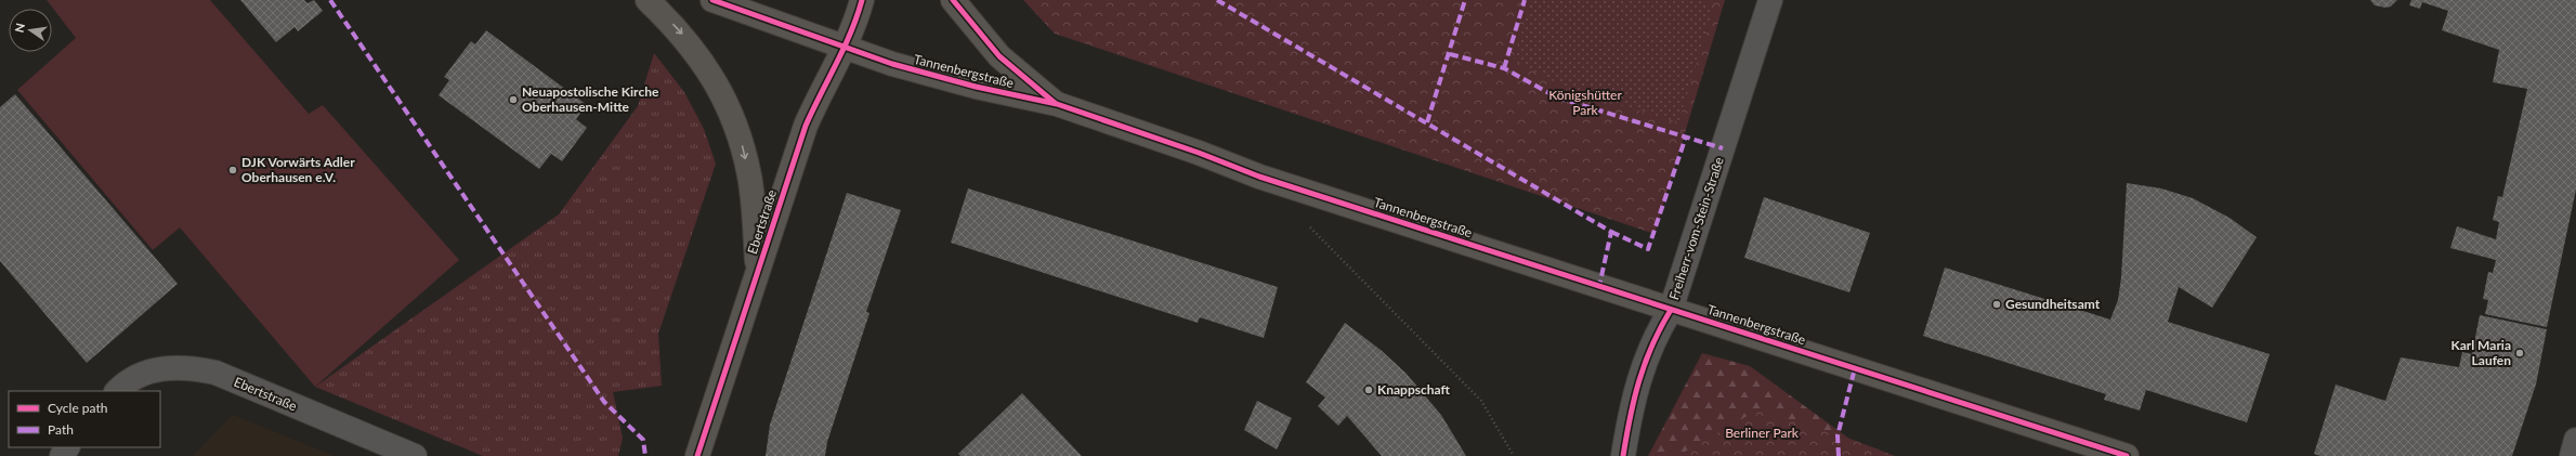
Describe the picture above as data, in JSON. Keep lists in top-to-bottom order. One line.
{"streets":{"main road":["Tannenbergstraße","Ebertstraße"],"street":["Freiherr-vom-Stein-Straße"]},"crossings":[["Tannenbergstraße","Ebertstraße"],["Tannenbergstraße","Freiherr-vom-Stein-Straße"]],"parks":["Königshütter Park","Berliner Park"],"places":["Neuapostolische Kirche Oberhausen-Mitte","DJK Vorwärts Adler Oberhausen e.V.","Gesundheitsamt","Karl Maria Laufen","Knappschaft"],"legend":["Cycle path","Path"],"north":"left"}
